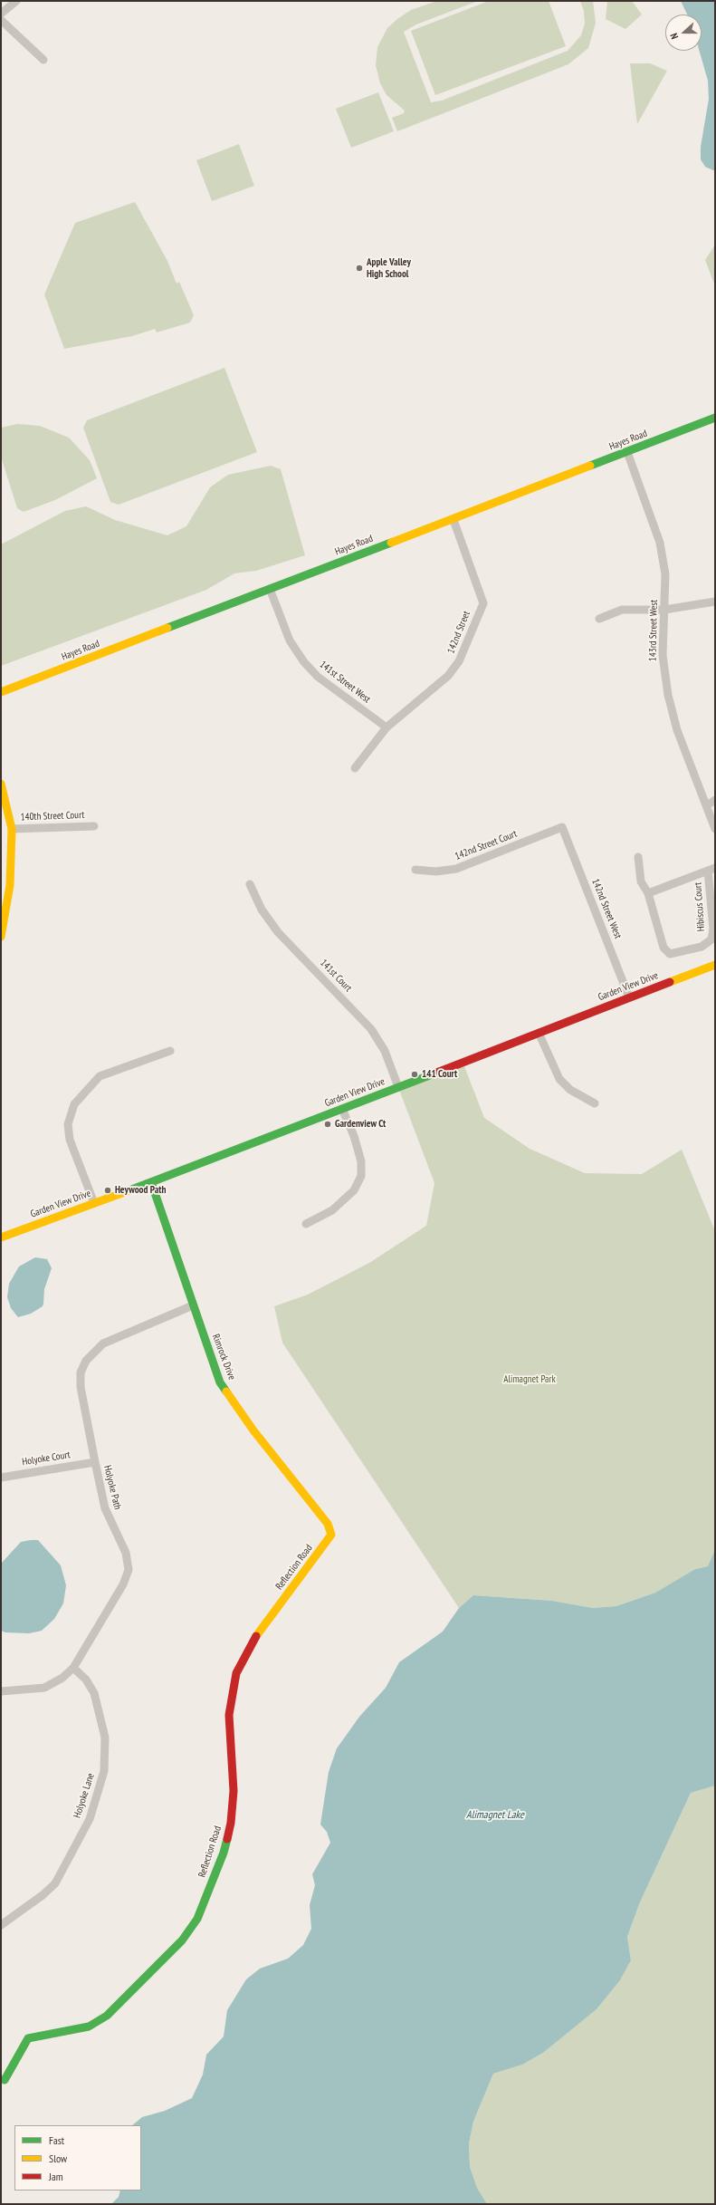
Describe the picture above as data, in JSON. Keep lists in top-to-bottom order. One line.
{"streets":{"street":["Hayes Road","143rd Street West","142nd Street","141st Street West","140th Street Court","142nd Street Court","Hibiscus Court","142nd Street West","141st Court","Garden View Drive","Rimrock Drive","Holyoke Court","Holyoke Path","Reflection Road","Holyoke Lane"]},"crossings":[["Hayes Road","143rd Street West"],["Hayes Road","142nd Street"],["Hayes Road","141st Street West"],["142nd Street","141st Street West"],["142nd Street Court","142nd Street West"],["142nd Street West","Garden View Drive"],["141st Court","Garden View Drive"],["Garden View Drive","Rimrock Drive"],["Rimrock Drive","Holyoke Path"],["Rimrock Drive","Reflection Road"],["Holyoke Court","Holyoke Path"],["Holyoke Path","Holyoke Lane"]],"water":["Alimagnet Lake"],"parks":["Alimagnet Park"],"places":["Apple Valley High School","141 Court","Gardenview Ct","Heywood Path"],"legend":["Fast","Slow","Jam"],"north":"left"}
